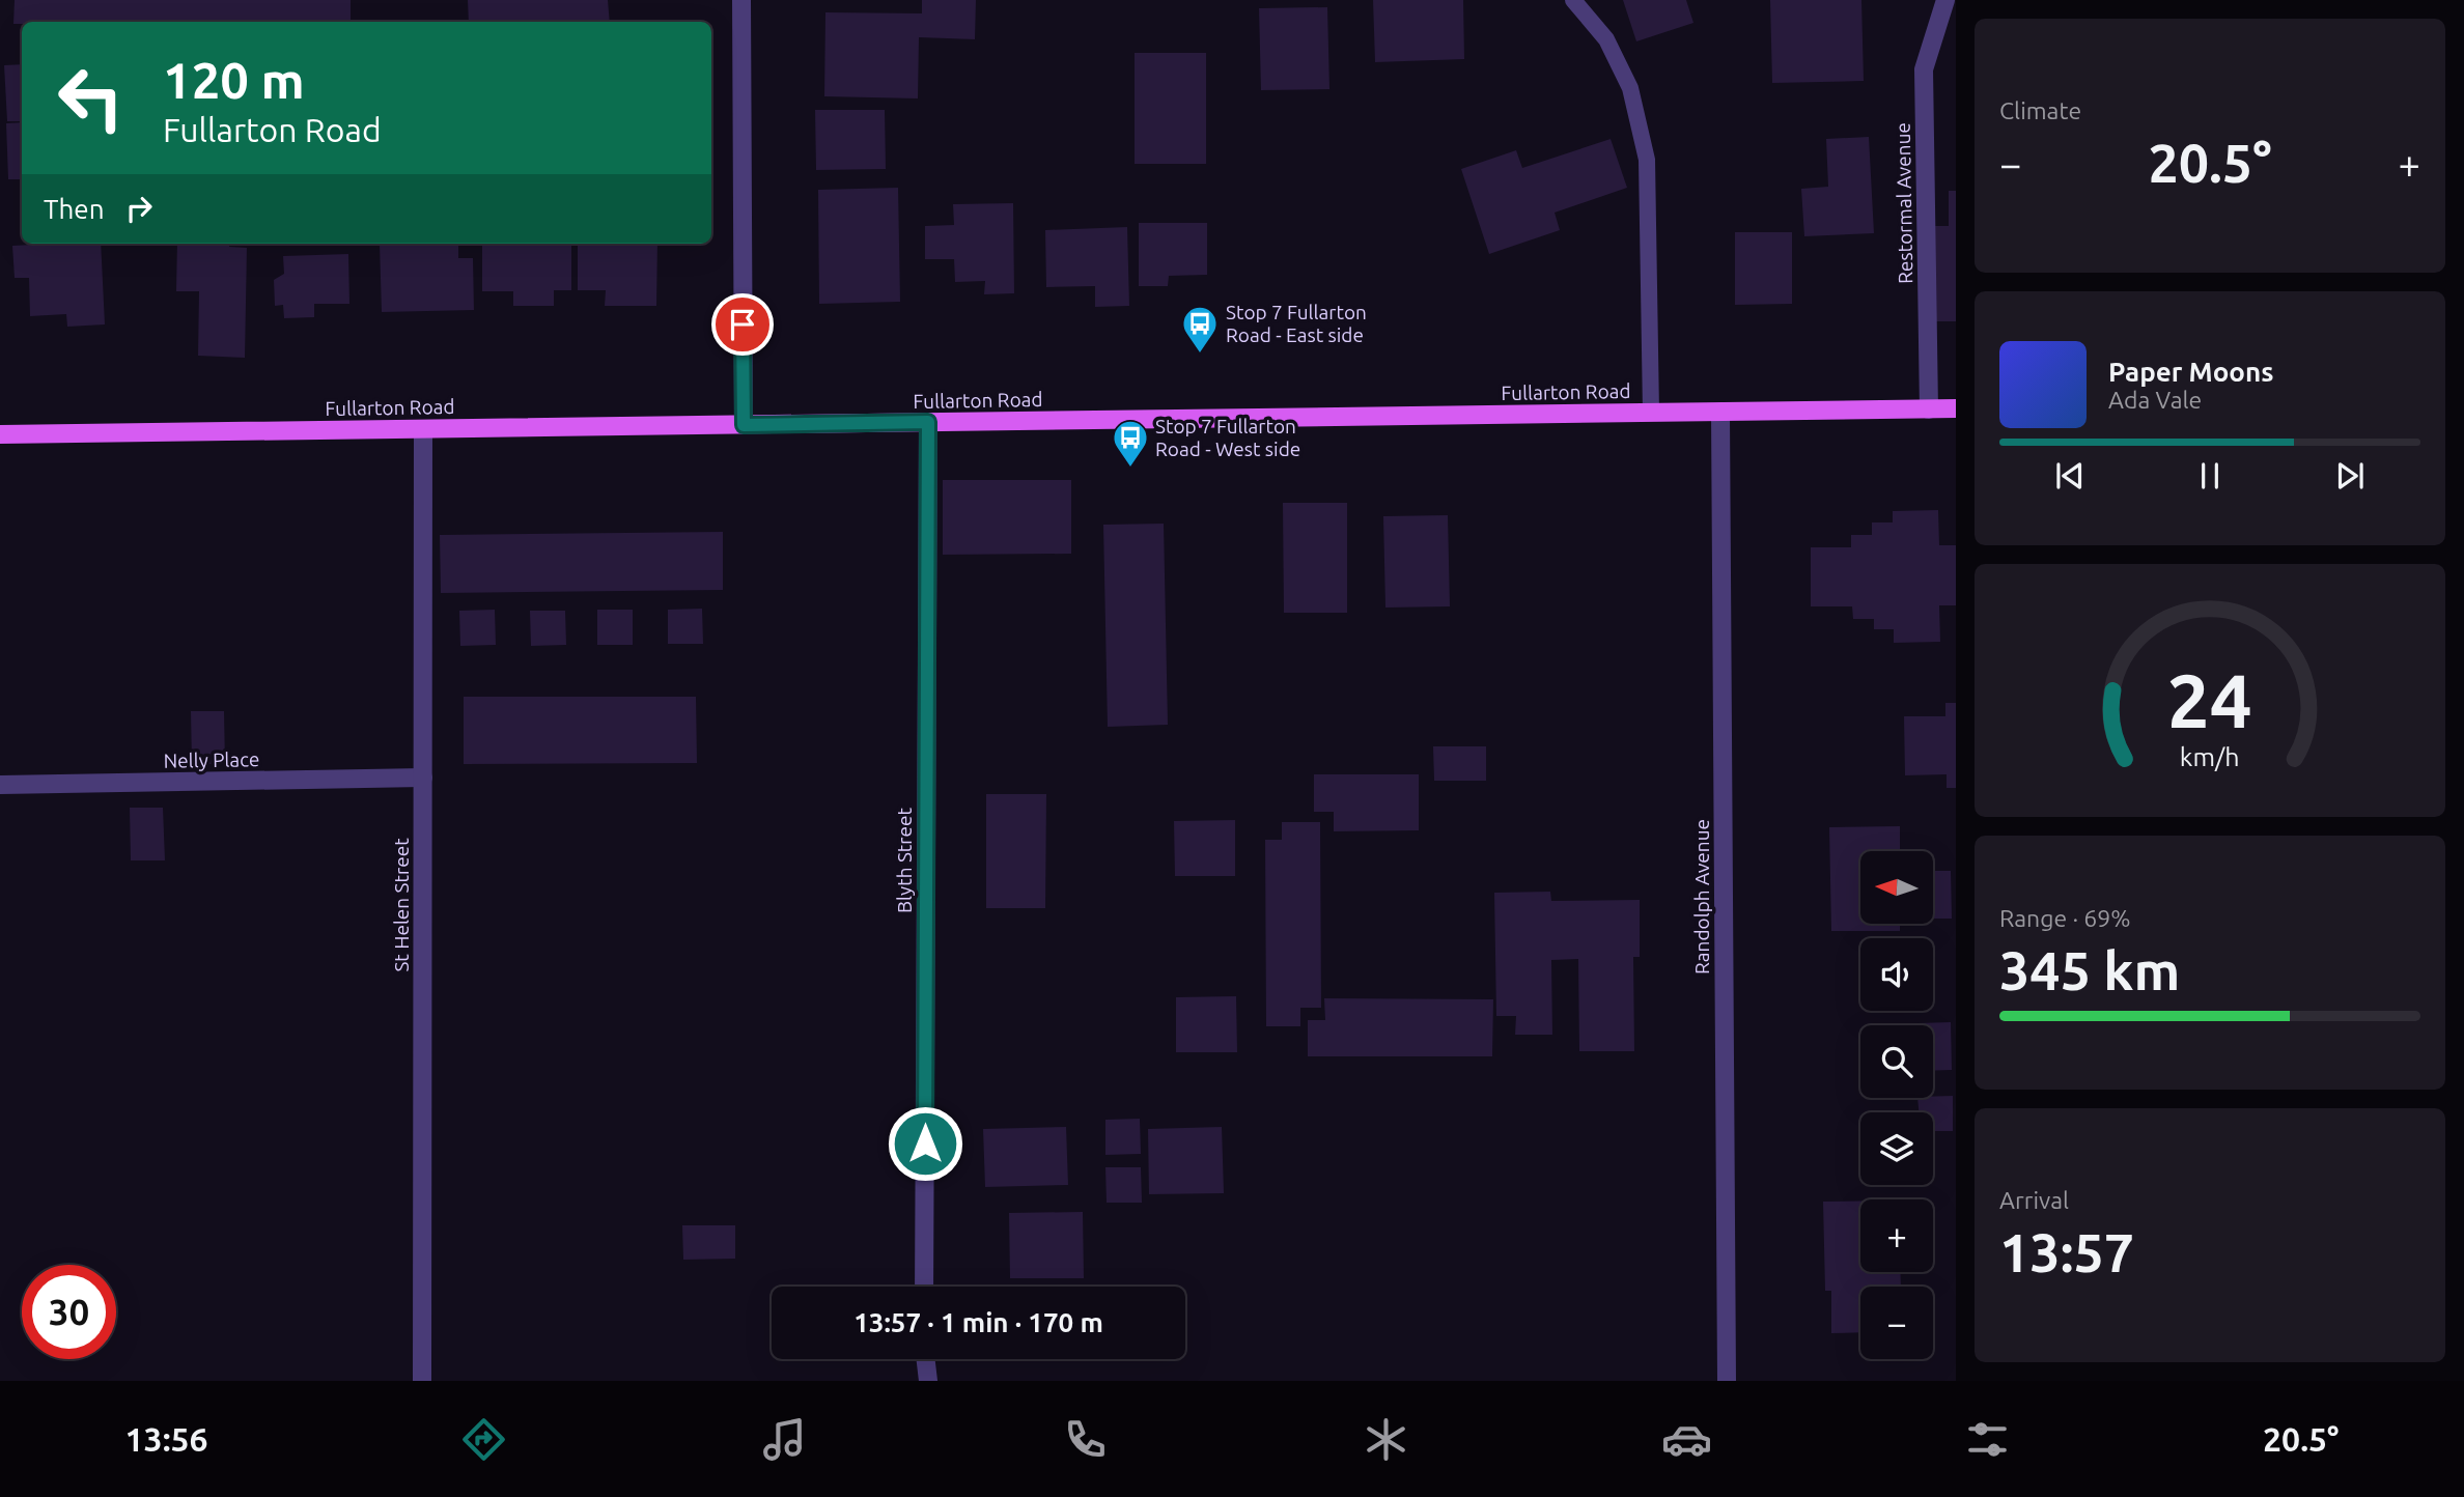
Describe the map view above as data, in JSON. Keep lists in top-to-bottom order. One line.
{"streets":{"main road":["Fullarton Road"],"street":["Restormal Avenue","Nelly Place","Blyth Street","Randolph Avenue","St Helen Street"]},"crossings":[["Restormal Avenue","Fullarton Road"],["Fullarton Road","Blyth Street"],["Fullarton Road","Randolph Avenue"],["Fullarton Road","St Helen Street"],["Nelly Place","St Helen Street"]],"places":{"bus stop":["Stop 7 Fullarton Road - East side","Stop 7 Fullarton Road - West side"]},"north":"left","page":{"tile":["Climate",["Range · 69%","345 km"],["Arrival","13:57"]],"turn":["120 m","Fullarton Road"],"heat":["−","20.5°","+"],"then":"Then","song":["Paper Moons","Ada Vale"],"map_buttons":["+","−"],"limit":"30","trip":"13:57 · 1 min · 170 m","tabs":["13:56","20.5°"],"gauge":["24","km/h"]}}
